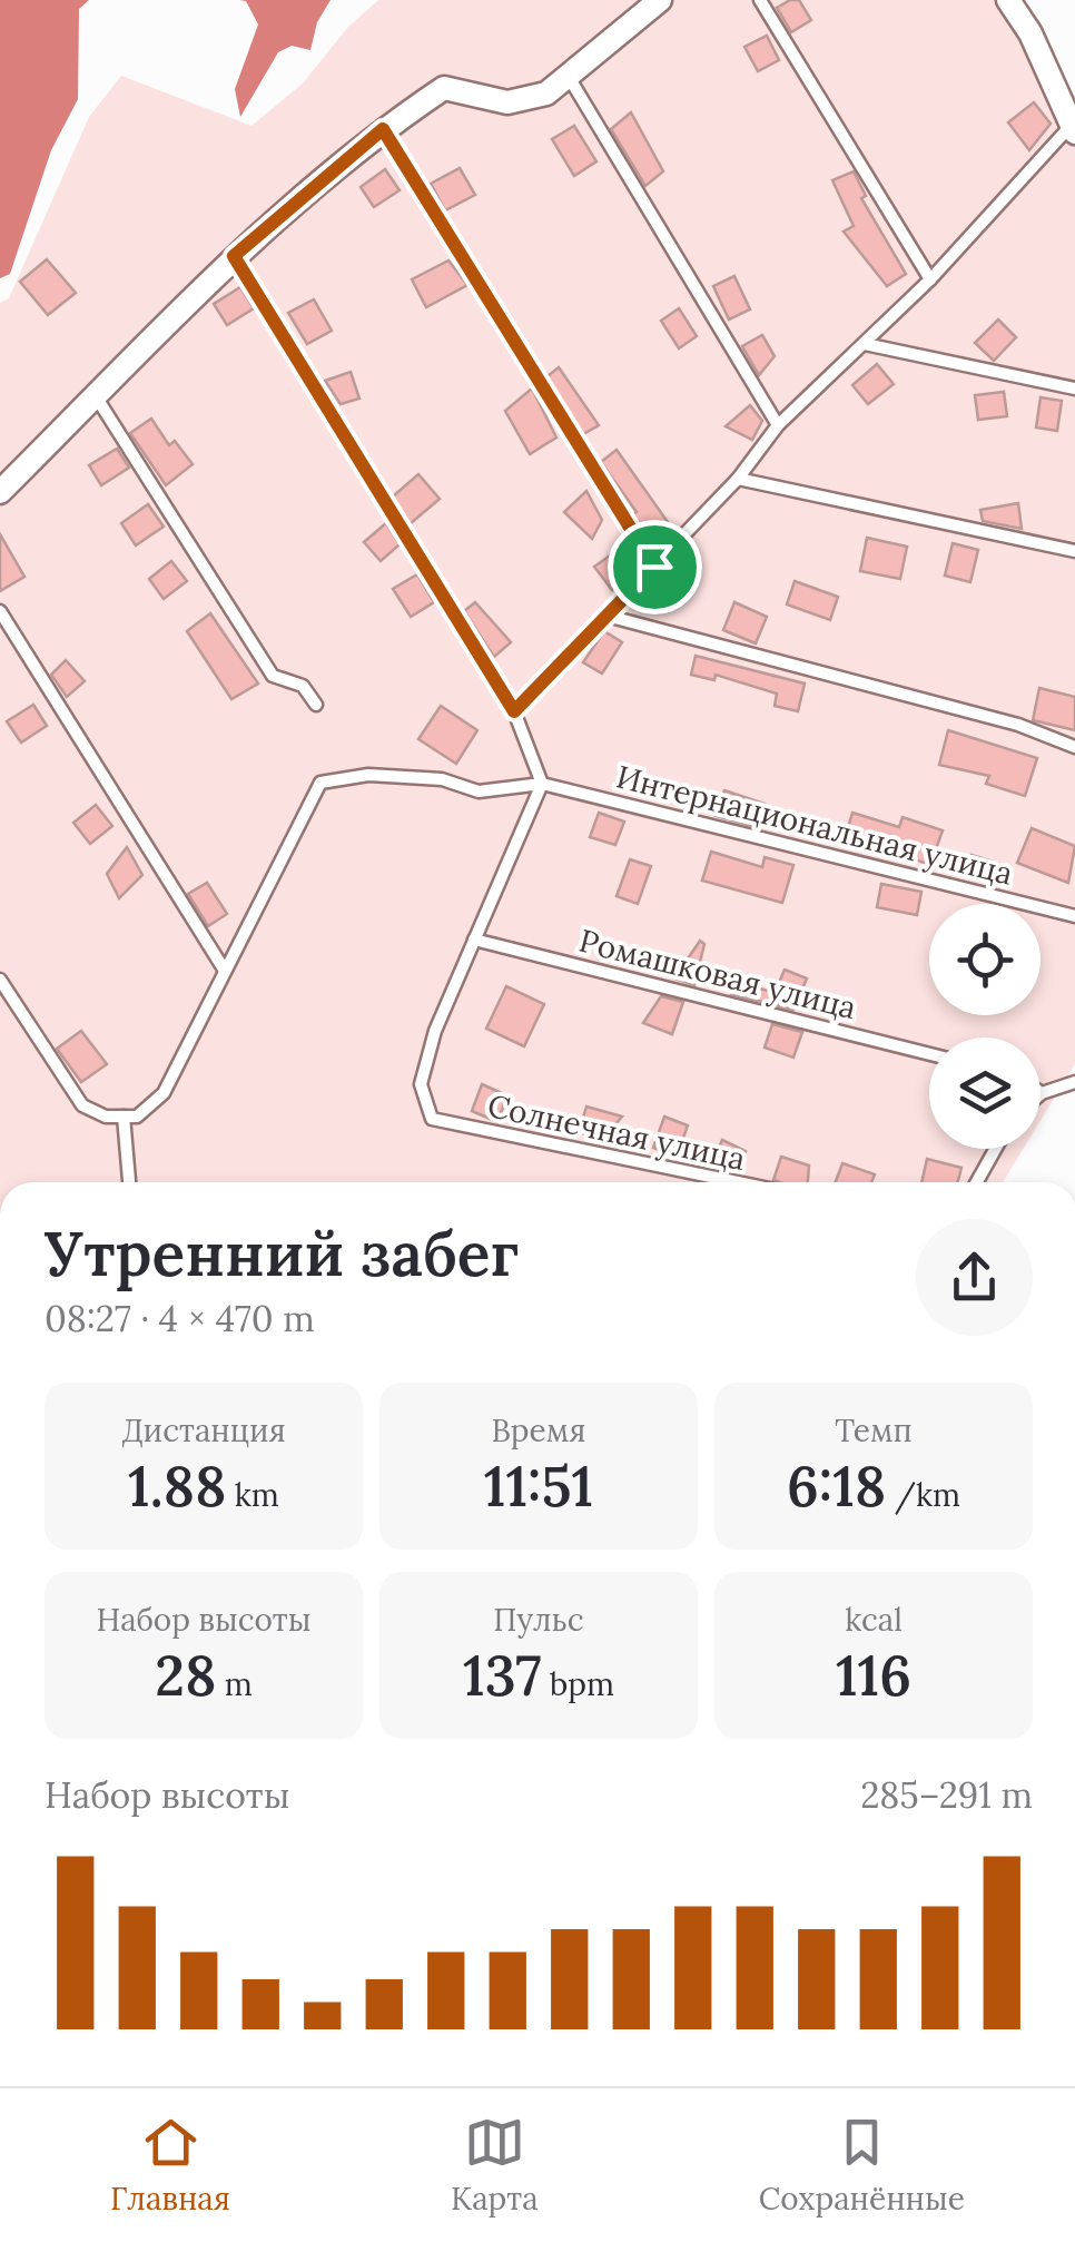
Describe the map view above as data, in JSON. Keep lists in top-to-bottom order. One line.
{"streets":{"lane":["Интернациональная улица","Ромашковая улица","Солнечная улица"]},"crossings":[["Ромашковая улица","Солнечная улица"]],"page":{"heading":["Утренний забег","08:27 · 4 × 470 m"],"stats":[["Дистанция","1.88 km"],["Время","11:51"],["Темп","6:18 /km"],["Набор высоты","28 m"],["Пульс","137 bpm"],["kcal","116"]],"chart":["Набор высоты","285–291 m"],"tabs":["Главная","Карта","Сохранённые"]}}
